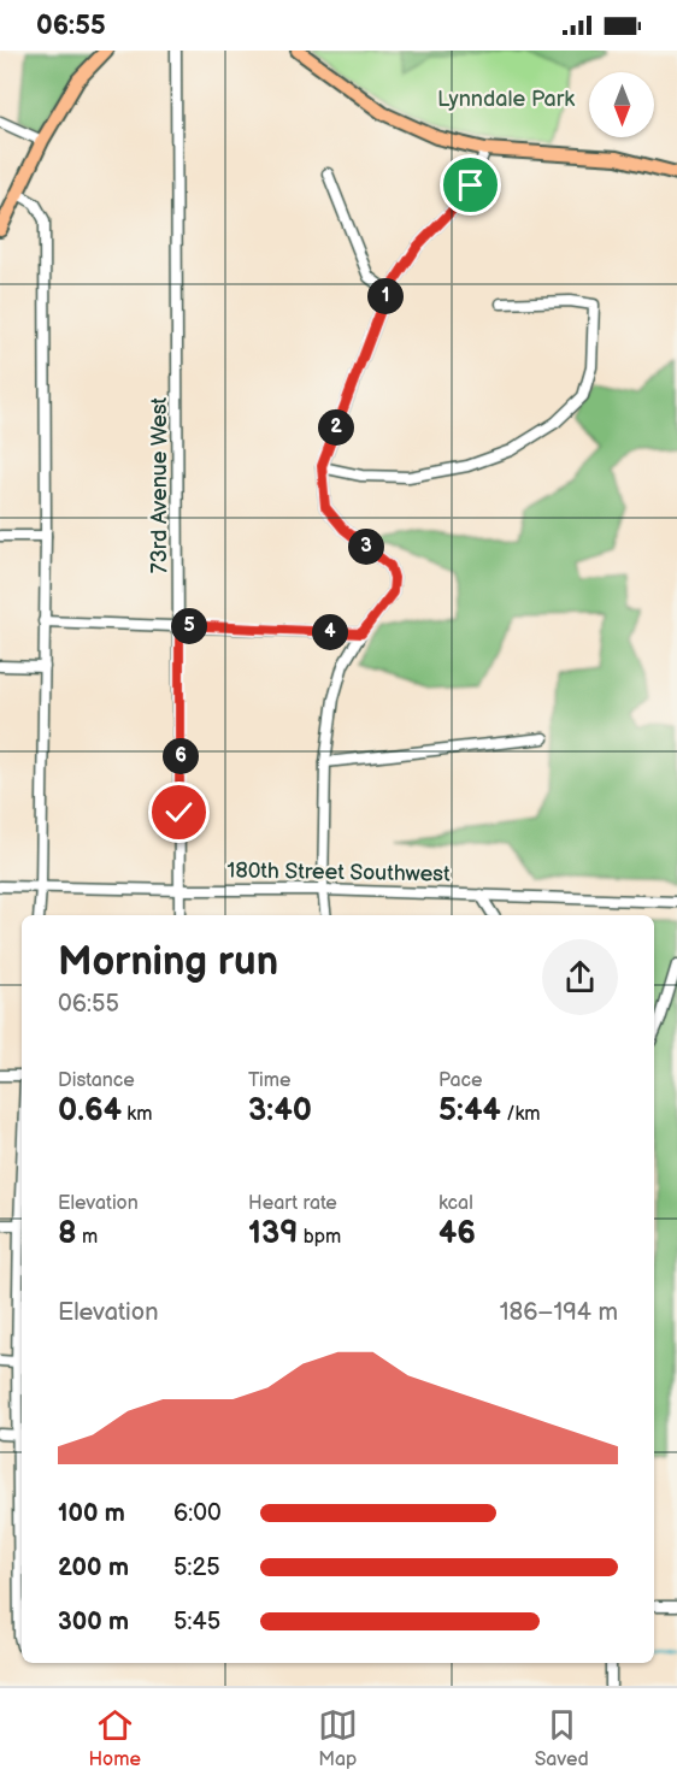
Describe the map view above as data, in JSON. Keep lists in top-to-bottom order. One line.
{"streets":{"street":["73rd Avenue West","180th Street Southwest"]},"crossings":[["73rd Avenue West","180th Street Southwest"]],"parks":["Lynndale Park"],"north":"bottom","page":{"status":"06:55","pins":["1","2","3","5","4","6"],"heading":["Morning run","06:55"],"stats":[["Distance","0.64 km"],["Time","3:40"],["Pace","5:44 /km"],["Elevation","8 m"],["Heart rate","139 bpm"],["kcal","46"]],"chart":["Elevation","186–194 m"],"list":[{"name":"100 m","note":"6:00"},{"name":"200 m","note":"5:25"},{"name":"300 m","note":"5:45"}],"tabs":["Home","Map","Saved"]}}
